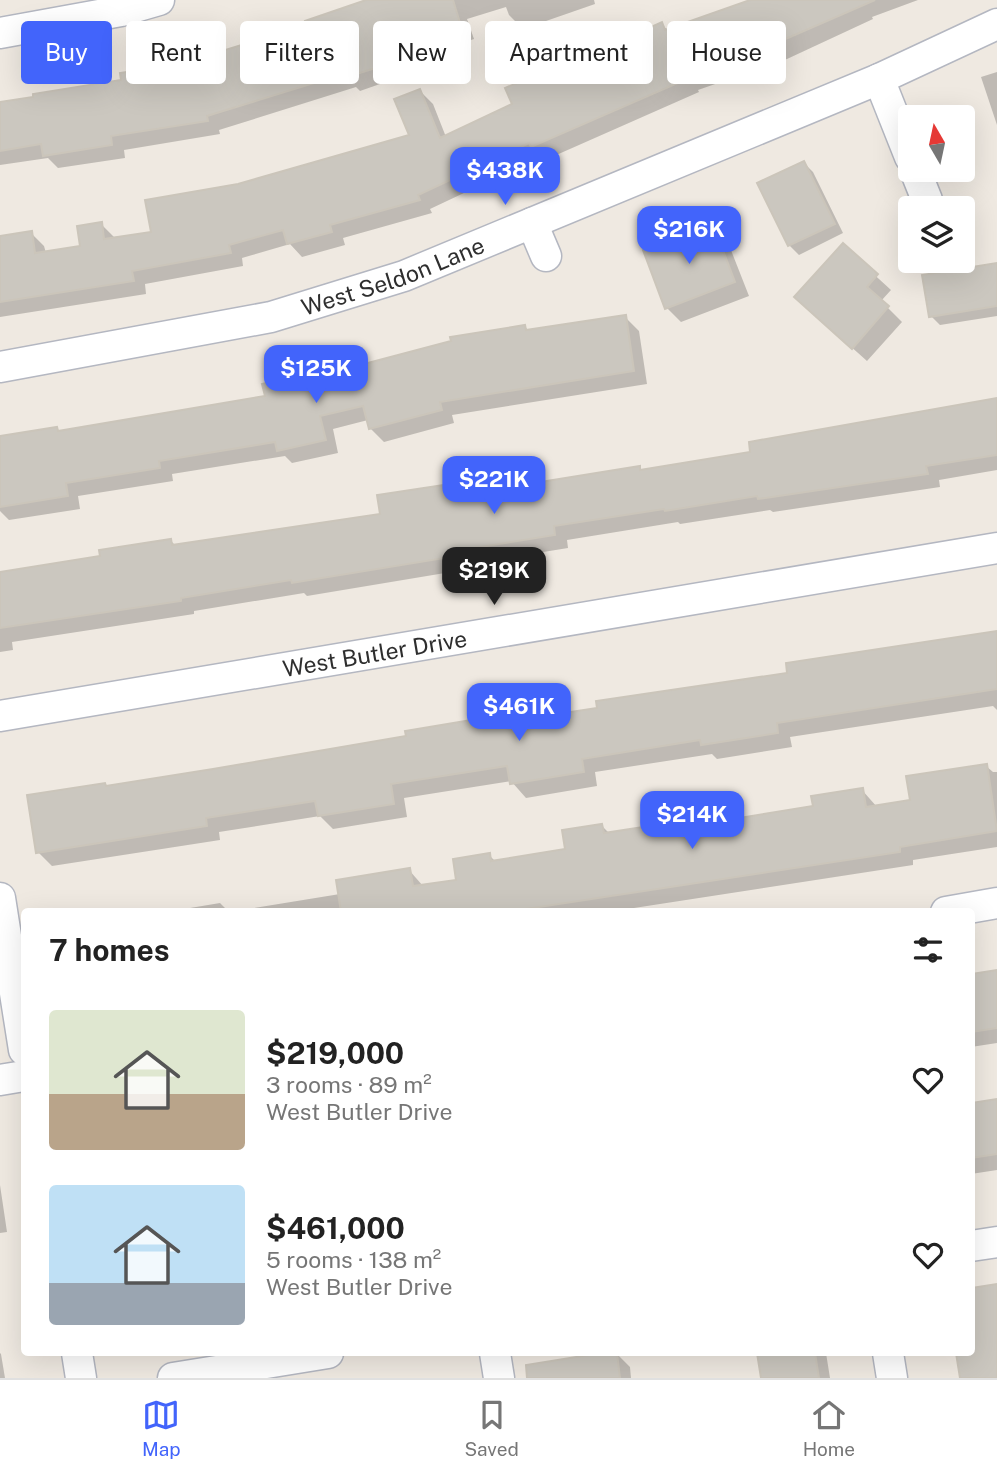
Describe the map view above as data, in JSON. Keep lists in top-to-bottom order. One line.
{"streets":{"street":["West Seldon Lane","West Butler Drive"]},"north":"top","page":{"chip":["Buy","Rent","Filters","New","Apartment","House"],"price":["$438K","$216K","$125K","$221K","$219K","$461K","$214K"],"heading":"7 homes","list":[{"name":"$219,000","note":"3 rooms · 89 m² · West Butler Drive"},{"name":"$461,000","note":"5 rooms · 138 m² · West Butler Drive"}],"tabs":["Map","Saved","Home"]}}
